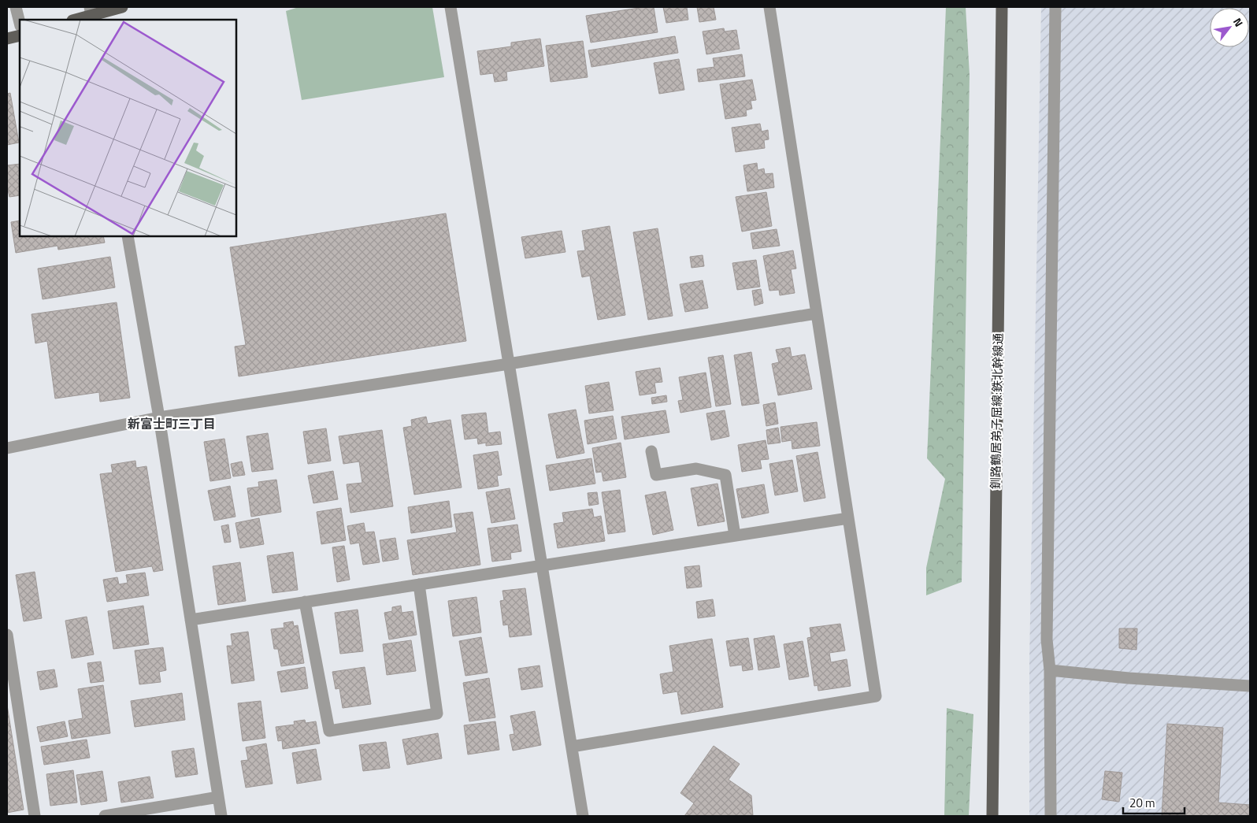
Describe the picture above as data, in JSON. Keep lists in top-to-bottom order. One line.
{"streets":{"main road":["釧路鶴居弟子屈線:鉄北幹線通"]},"districts":["新富士町三丁目"],"scale_bar":"20 m","north":"top right"}
